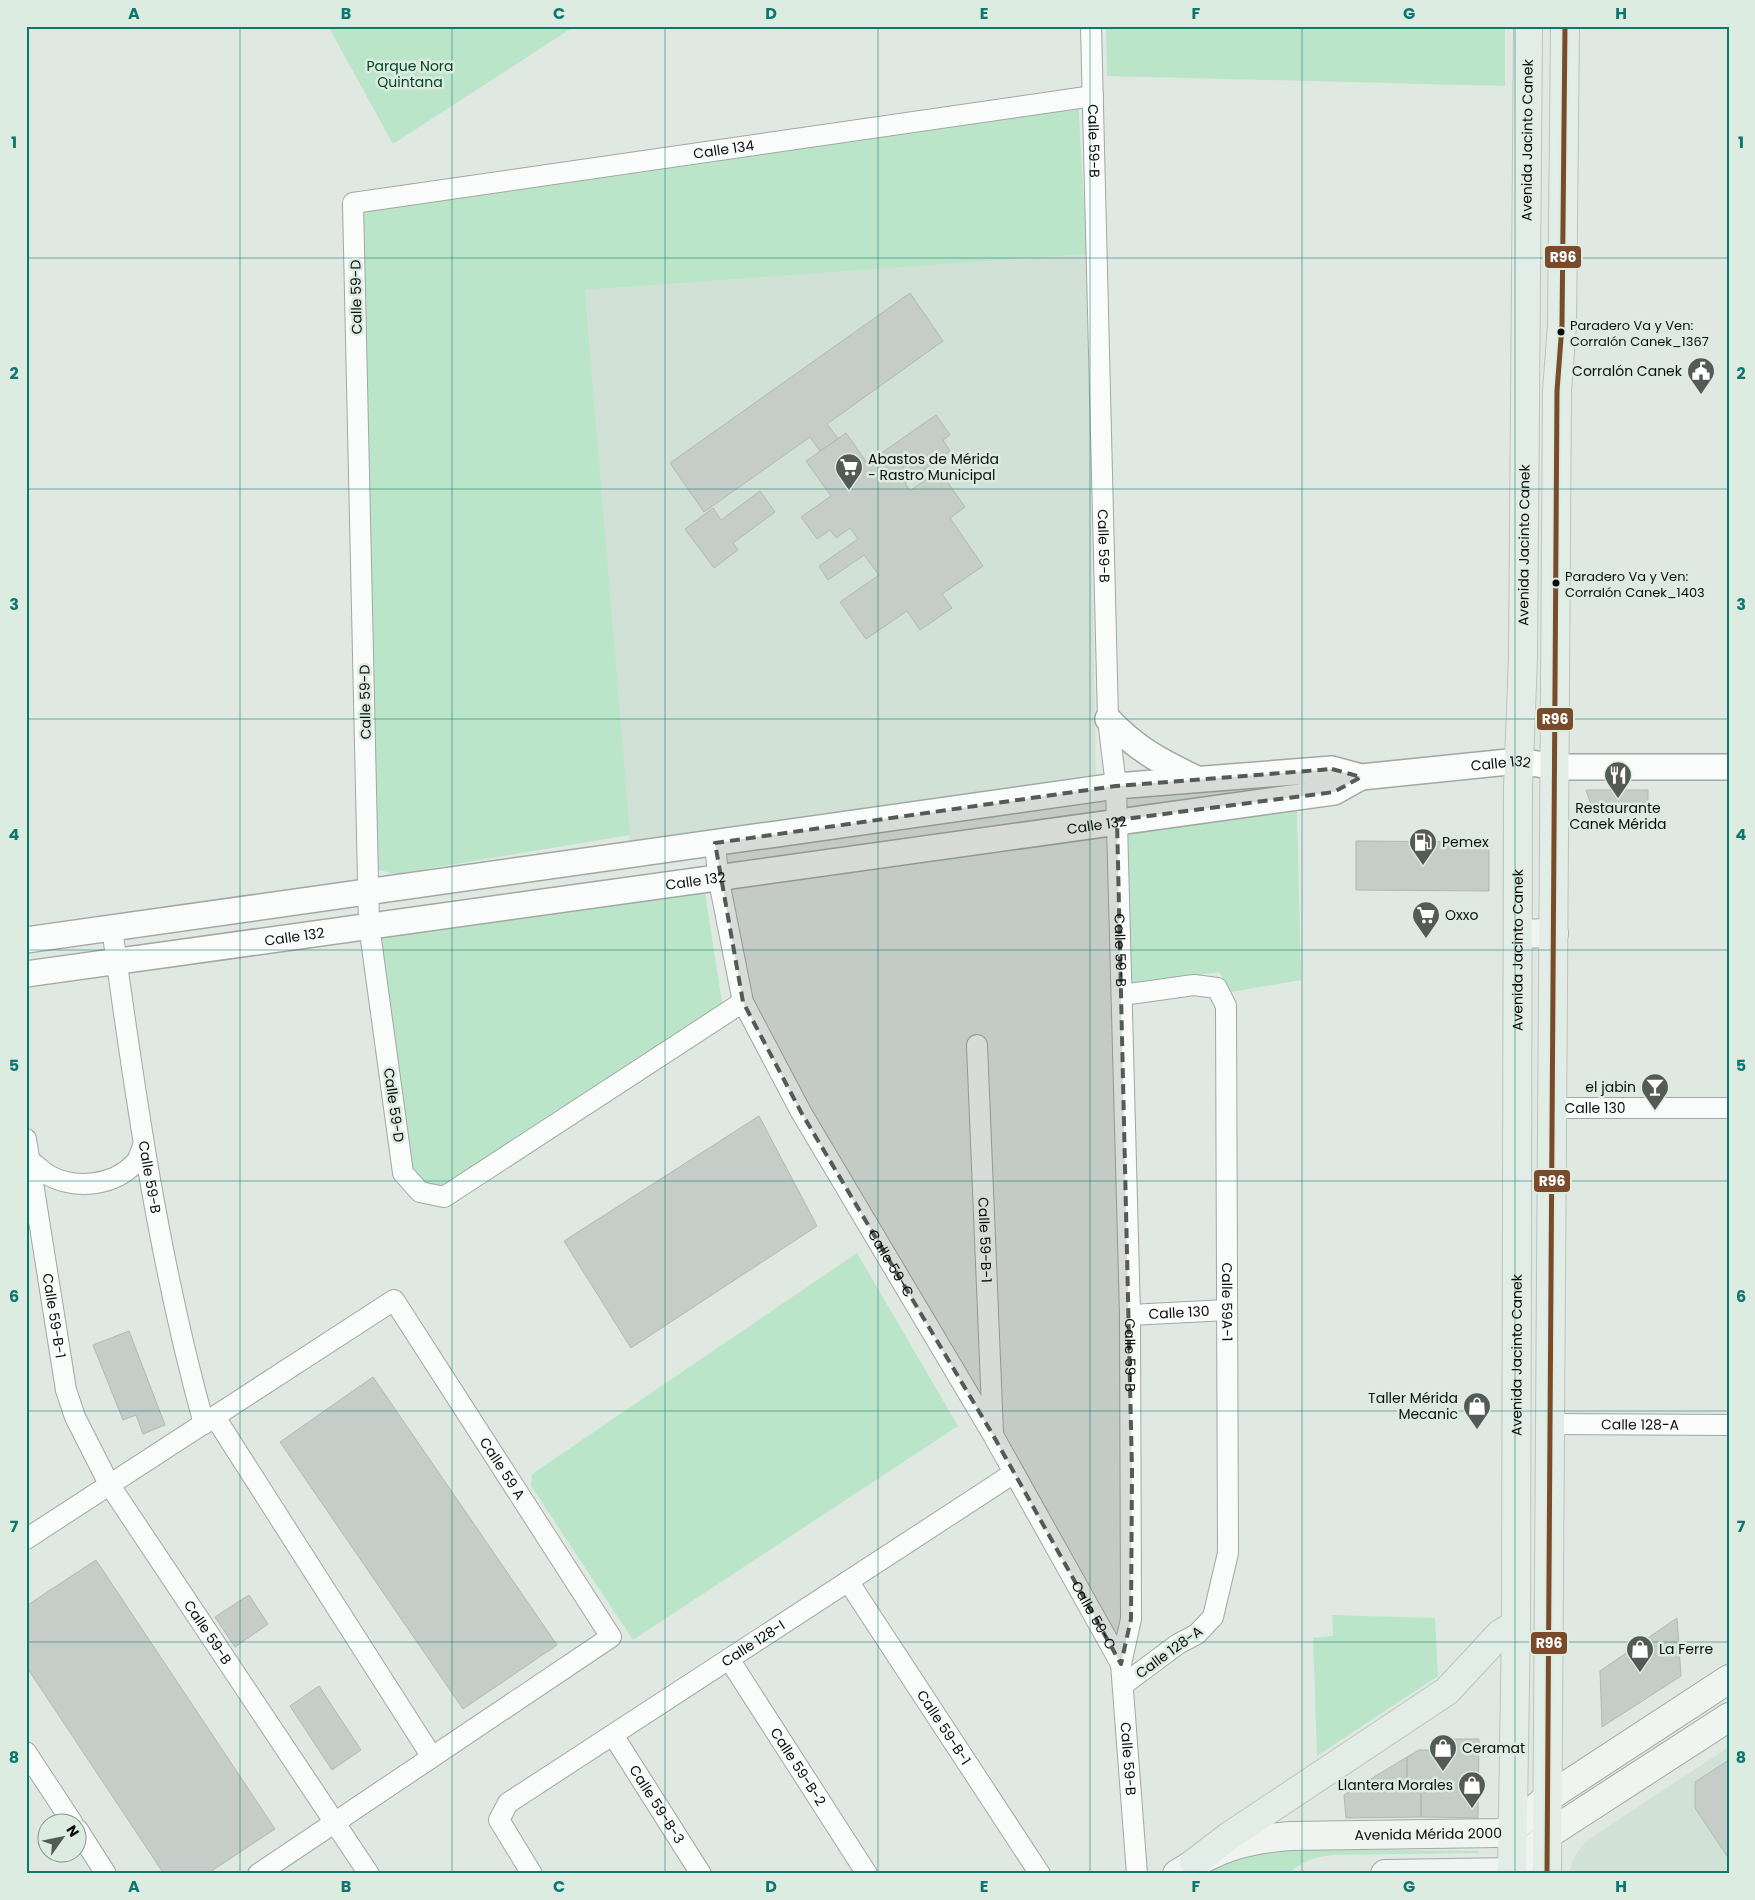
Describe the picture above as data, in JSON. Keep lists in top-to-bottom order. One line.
{"streets":{"main road":["Avenida Jacinto Canek","Avenida Mérida 2000"],"street":["Calle 59-B","Calle 134","Calle 59-D","Calle 132","Calle 130","Calle 59-B-1","Calle 59-C","Calle 59A-1","Calle 128-A","Calle 59 A","Calle 128-I","Calle 59-B-2","Calle 59-B-3"]},"crossings":[["Avenida Jacinto Canek","Calle 132"],["Avenida Jacinto Canek","Avenida Mérida 2000"],["Calle 59-B","Calle 134"],["Calle 59-B","Calle 132"],["Calle 59-B","Calle 130"],["Calle 59-B","Calle 59-B-1"],["Calle 59-B","Calle 59-C"],["Calle 59-B","Calle 59A-1"],["Calle 59-B","Calle 128-A"],["Calle 59-B","Calle 59 A"],["Calle 134","Calle 59-D"],["Calle 59-D","Calle 132"],["Calle 59-D","Calle 59-C"],["Calle 132","Calle 59-C"],["Calle 130","Calle 59A-1"],["Calle 59-B-1","Calle 59-C"],["Calle 59-B-1","Calle 128-I"],["Calle 59-C","Calle 128-I"],["Calle 59A-1","Calle 128-A"],["Calle 128-I","Calle 59-B-2"],["Calle 128-I","Calle 59-B-3"]],"parks":["Parque Nora Quintana"],"places":{"other":["Paradero Va y Ven: Corralón Canek_1367","Paradero Va y Ven: Corralón Canek_1403"],"public building":["Corralón Canek"],"supermarket":["Abastos de Mérida - Rastro Municipal","Oxxo"],"restaurant":["Restaurante Canek Mérida"],"fuel station":["Pemex"],"bar":["el jabin"],"shop":["Taller Mérida Mecanic","La Ferre","Ceramat","Llantera Morales"]},"lines":["transit line R96"],"north":"top right","grid":{"columns":["A","B","C","D","E","F","G","H"],"rows":["1","2","3","4","5","6","7","8"]}}
